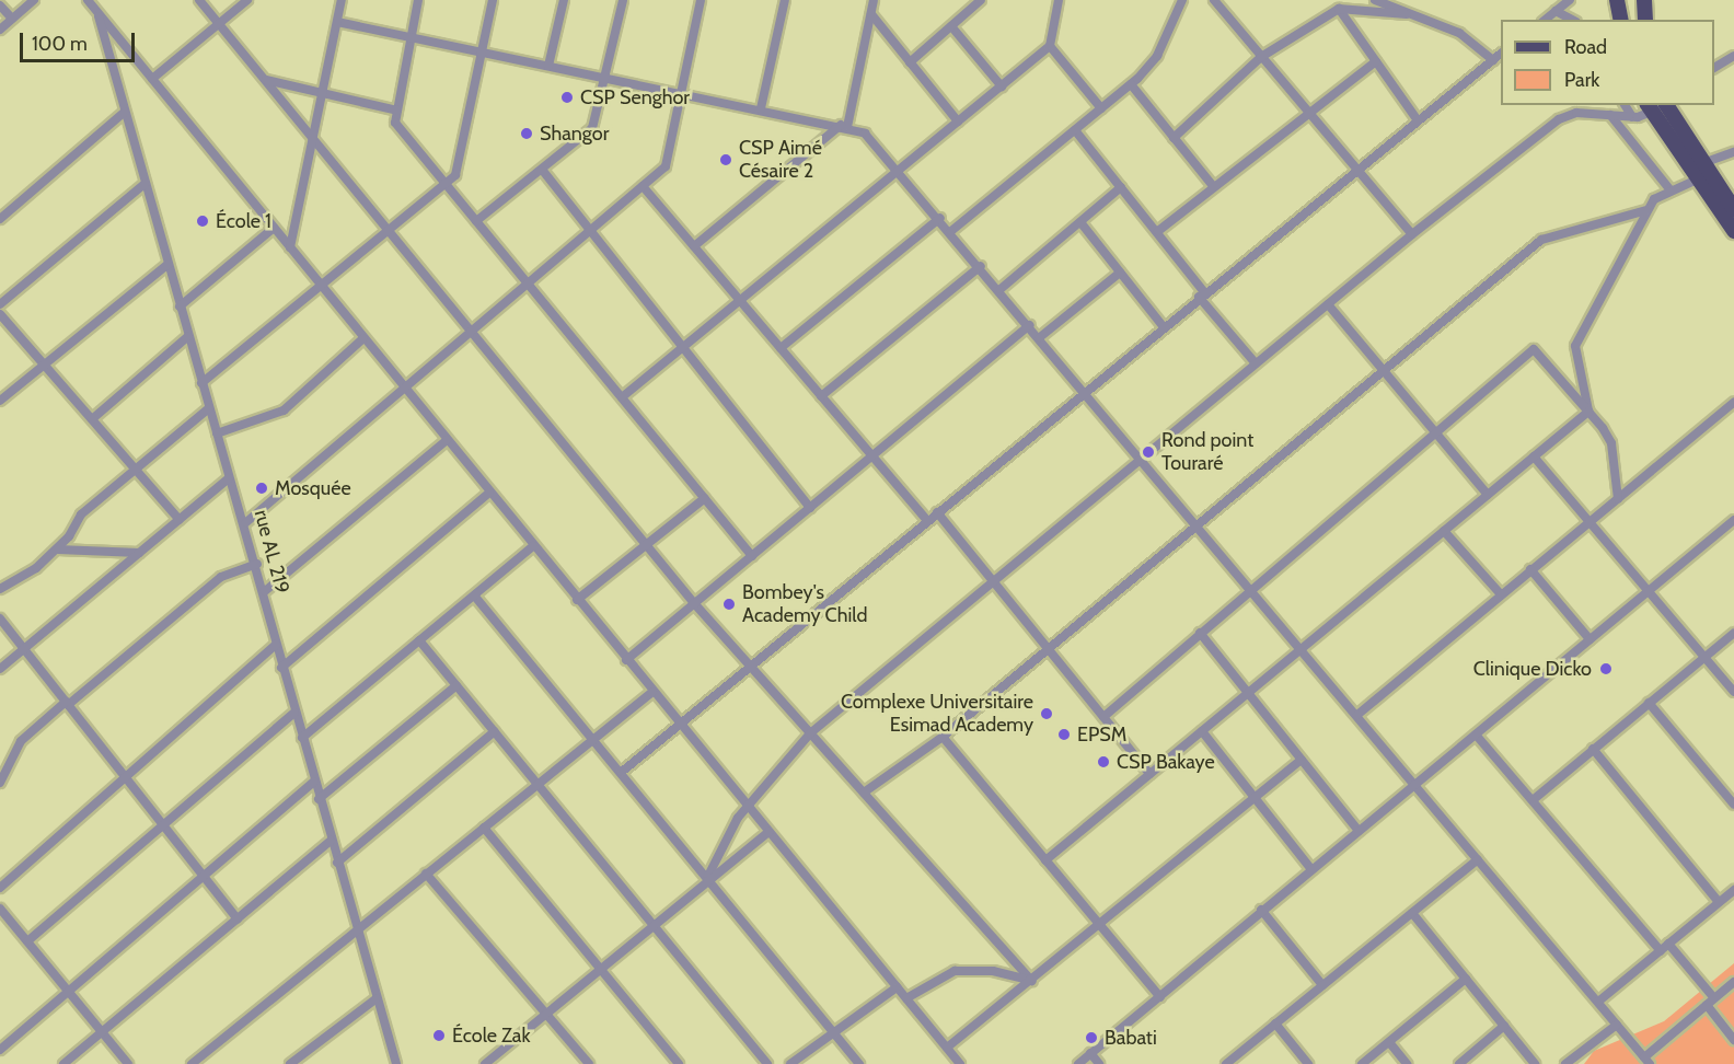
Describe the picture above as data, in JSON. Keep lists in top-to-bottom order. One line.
{"streets":{"street":["rue AL 219"]},"places":["CSP Senghor","Shangor","CSP Aimé Césaire 2","École 1","Rond point Touraré","Mosquée","Bombey's Academy Child","Clinique Dicko","Complexe Universitaire Esimad Academy","EPSM","CSP Bakaye","École Zak","Babati"],"legend":["Road","Park"],"scale_bar":"100 m"}
